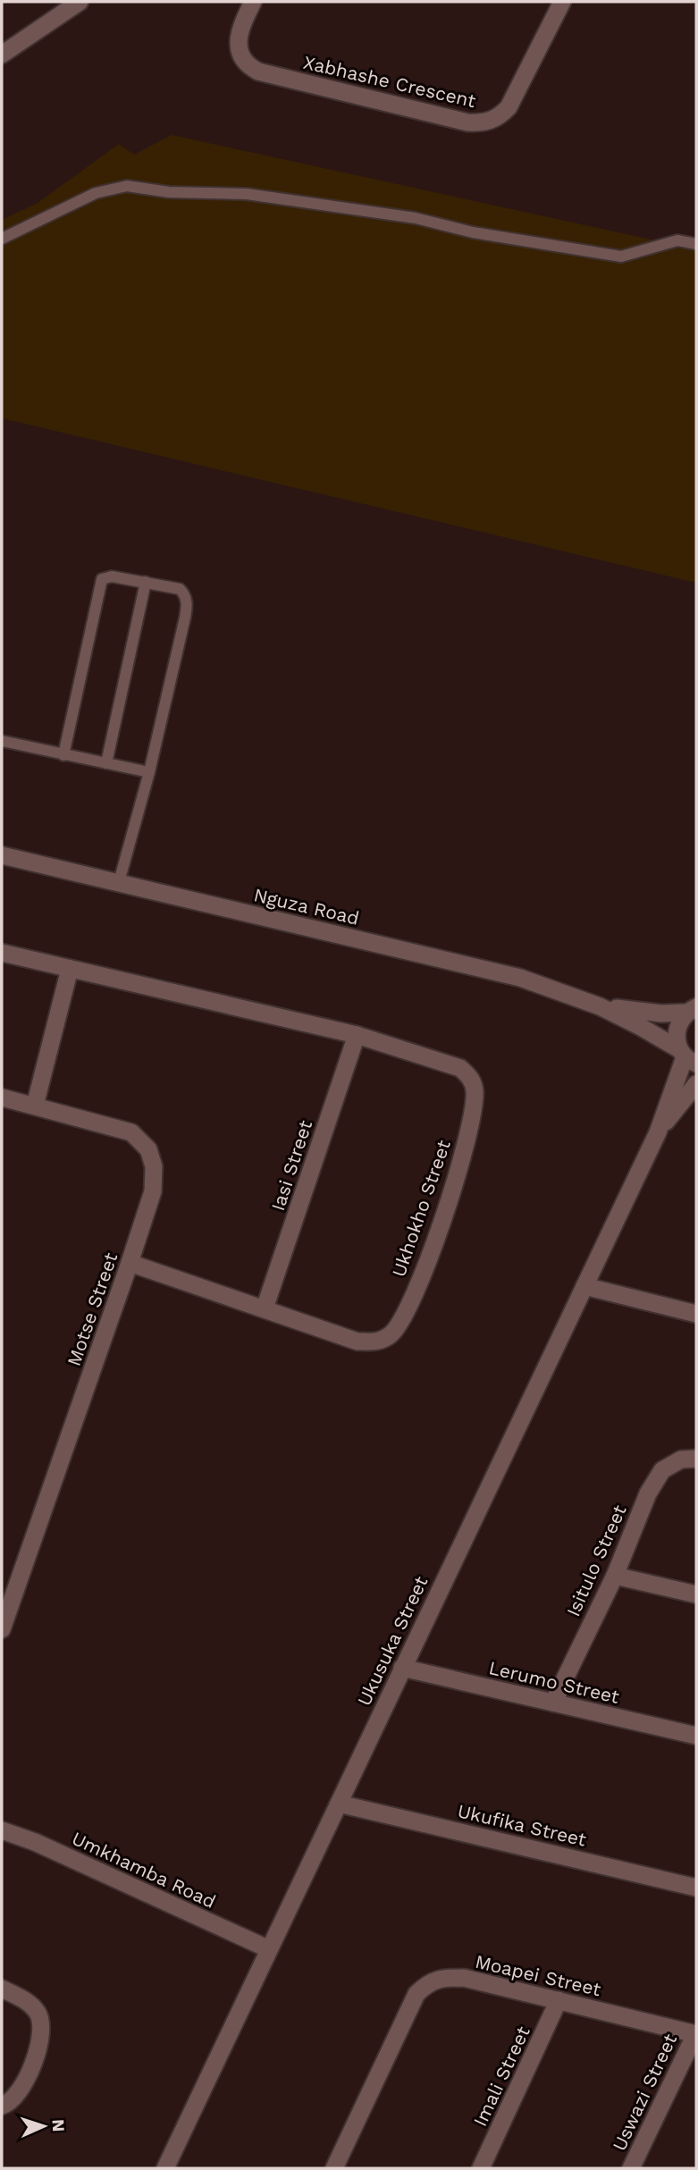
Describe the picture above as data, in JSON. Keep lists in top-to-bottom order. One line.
{"streets":{"street":["Xabhashe Crescent","Nguza Road","Iasi Street","Ukhokho Street","Motse Street","Isitulo Street","Ukusuka Street","Lerumo Street","Ukufika Street","Umkhamba Road","Moapei Street","Imali Street","Uswazi Street"]},"crossings":[["Nguza Road","Ukusuka Street"],["Iasi Street","Ukhokho Street"],["Ukhokho Street","Motse Street"],["Isitulo Street","Lerumo Street"],["Ukusuka Street","Lerumo Street"],["Ukusuka Street","Ukufika Street"],["Ukusuka Street","Umkhamba Road"],["Moapei Street","Imali Street"],["Moapei Street","Uswazi Street"]],"north":"right"}
